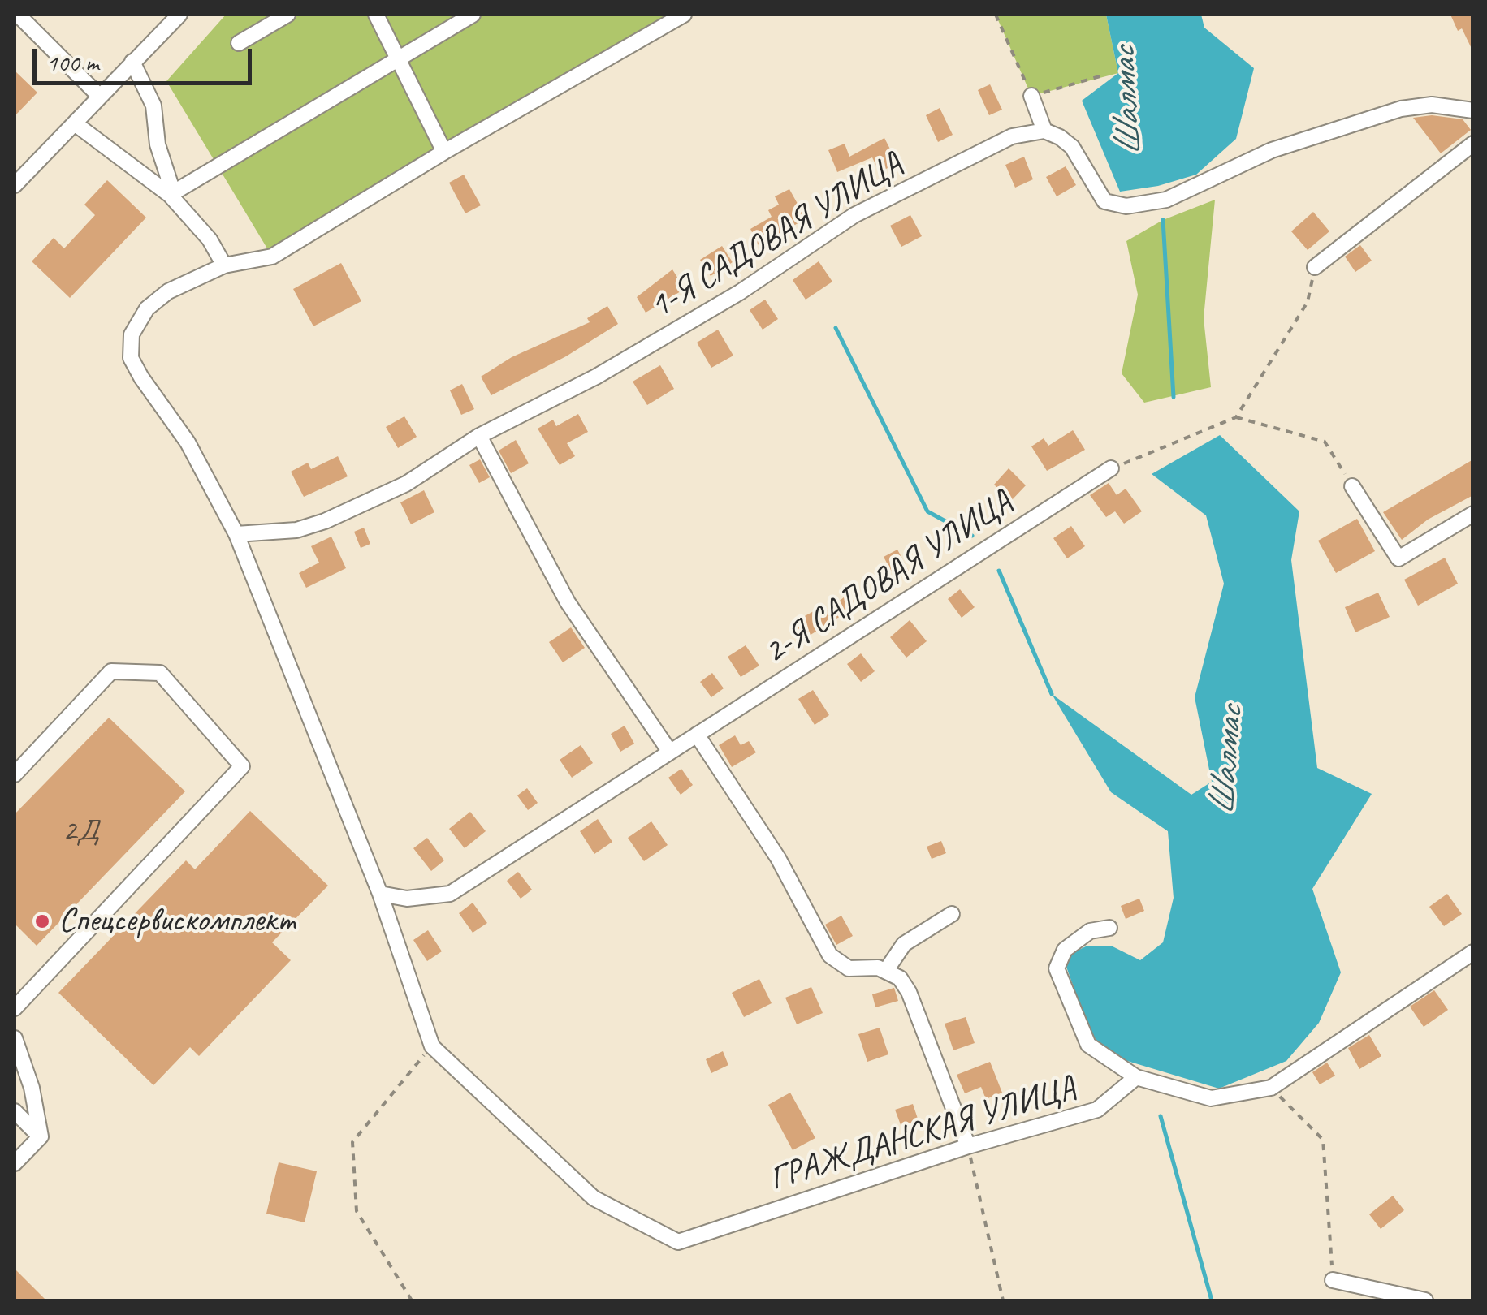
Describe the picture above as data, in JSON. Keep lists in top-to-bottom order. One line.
{"streets":{"street":["1-Я САДОВАЯ УЛИЦА","2-Я САДОВАЯ УЛИЦА","ГРАЖДАНСКАЯ УЛИЦА"]},"water":["Шалмас"],"places":["Спецсервискомплект"],"house_numbers":["2Д"],"scale_bar":"100 m"}
